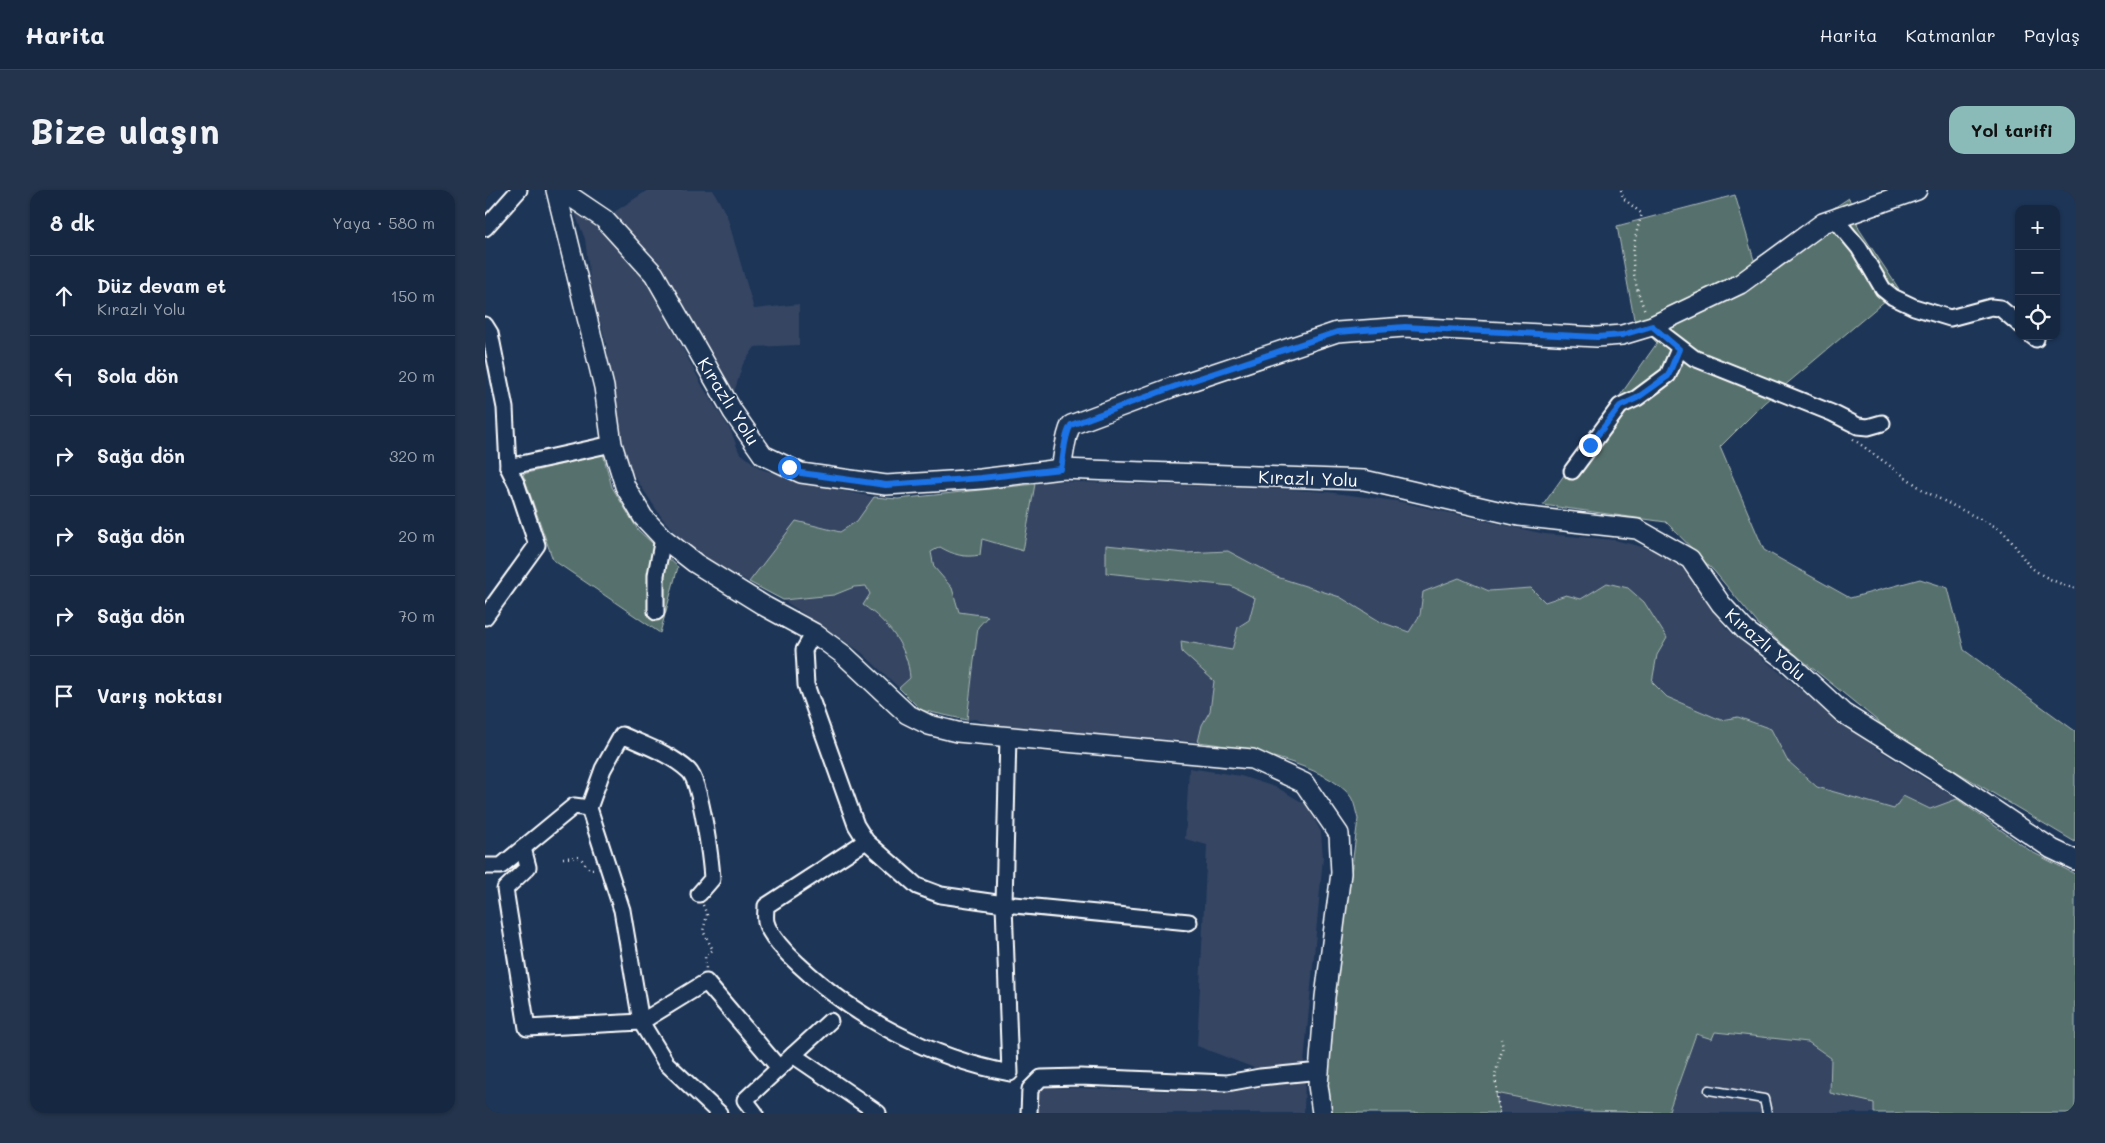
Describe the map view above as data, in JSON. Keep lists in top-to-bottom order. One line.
{"streets":{"street":["Kırazlı Yolu"]},"page":{"header":"Harita","nav":["Harita","Katmanlar","Paylaş"],"buttons":"Yol tarifi","title":"Bize ulaşın","heading":["8 dk","Yaya · 580 m"],"map_buttons":["+","−"],"list":[["Düz devam et","Kırazlı Yolu","150 m"],["Sola dön","20 m"],["Sağa dön","320 m"],["Sağa dön","20 m"],["Sağa dön","70 m"],"Varış noktası"]}}
